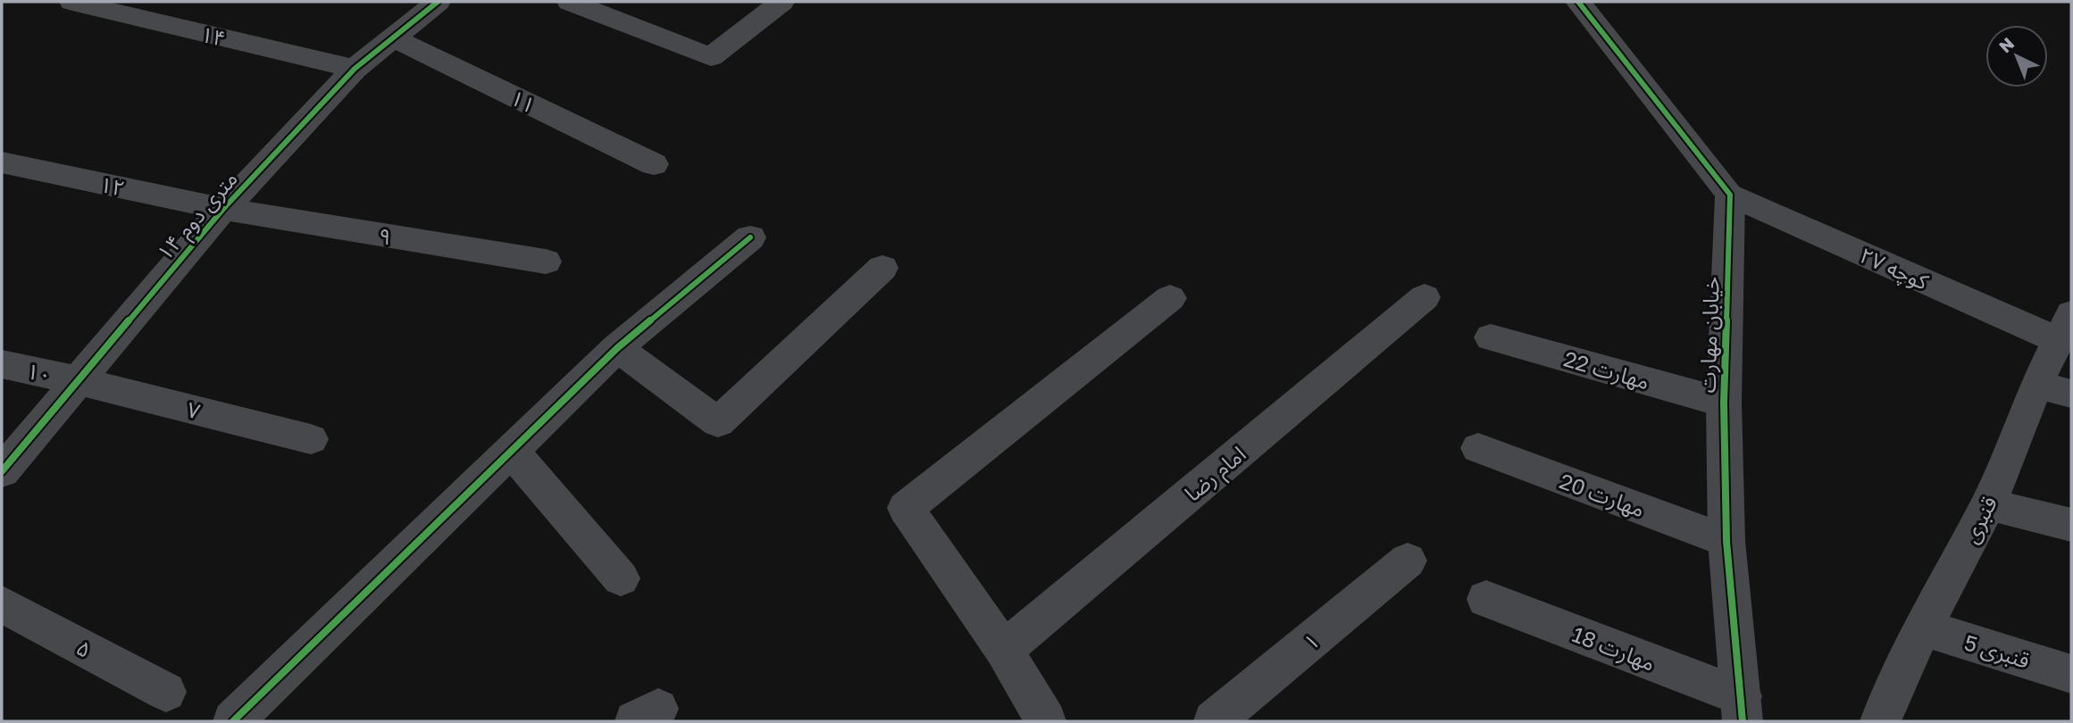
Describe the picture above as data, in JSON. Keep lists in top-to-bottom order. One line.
{"streets":{"street":["۱۴","۱۱","۱۲","۱۴ متری دوم","۹","کوچه ۲۷","خیابان مهارت","مهارت 22","۱۰","۷","امام رضا","مهارت 20","قنبری","۱","۵","مهارت 18","قنبری 5"]},"crossings":[["۱۴","۱۴ متری دوم"],["۱۱","۱۴ متری دوم"],["۱۲","۱۴ متری دوم"],["۱۲","۹"],["۱۴ متری دوم","۹"],["۱۴ متری دوم","۱۰"],["۱۴ متری دوم","۷"],["کوچه ۲۷","خیابان مهارت"],["کوچه ۲۷","قنبری"],["خیابان مهارت","مهارت 22"],["خیابان مهارت","مهارت 20"],["خیابان مهارت","مهارت 18"],["۱۰","۷"],["قنبری","قنبری 5"]],"north":"top left"}
